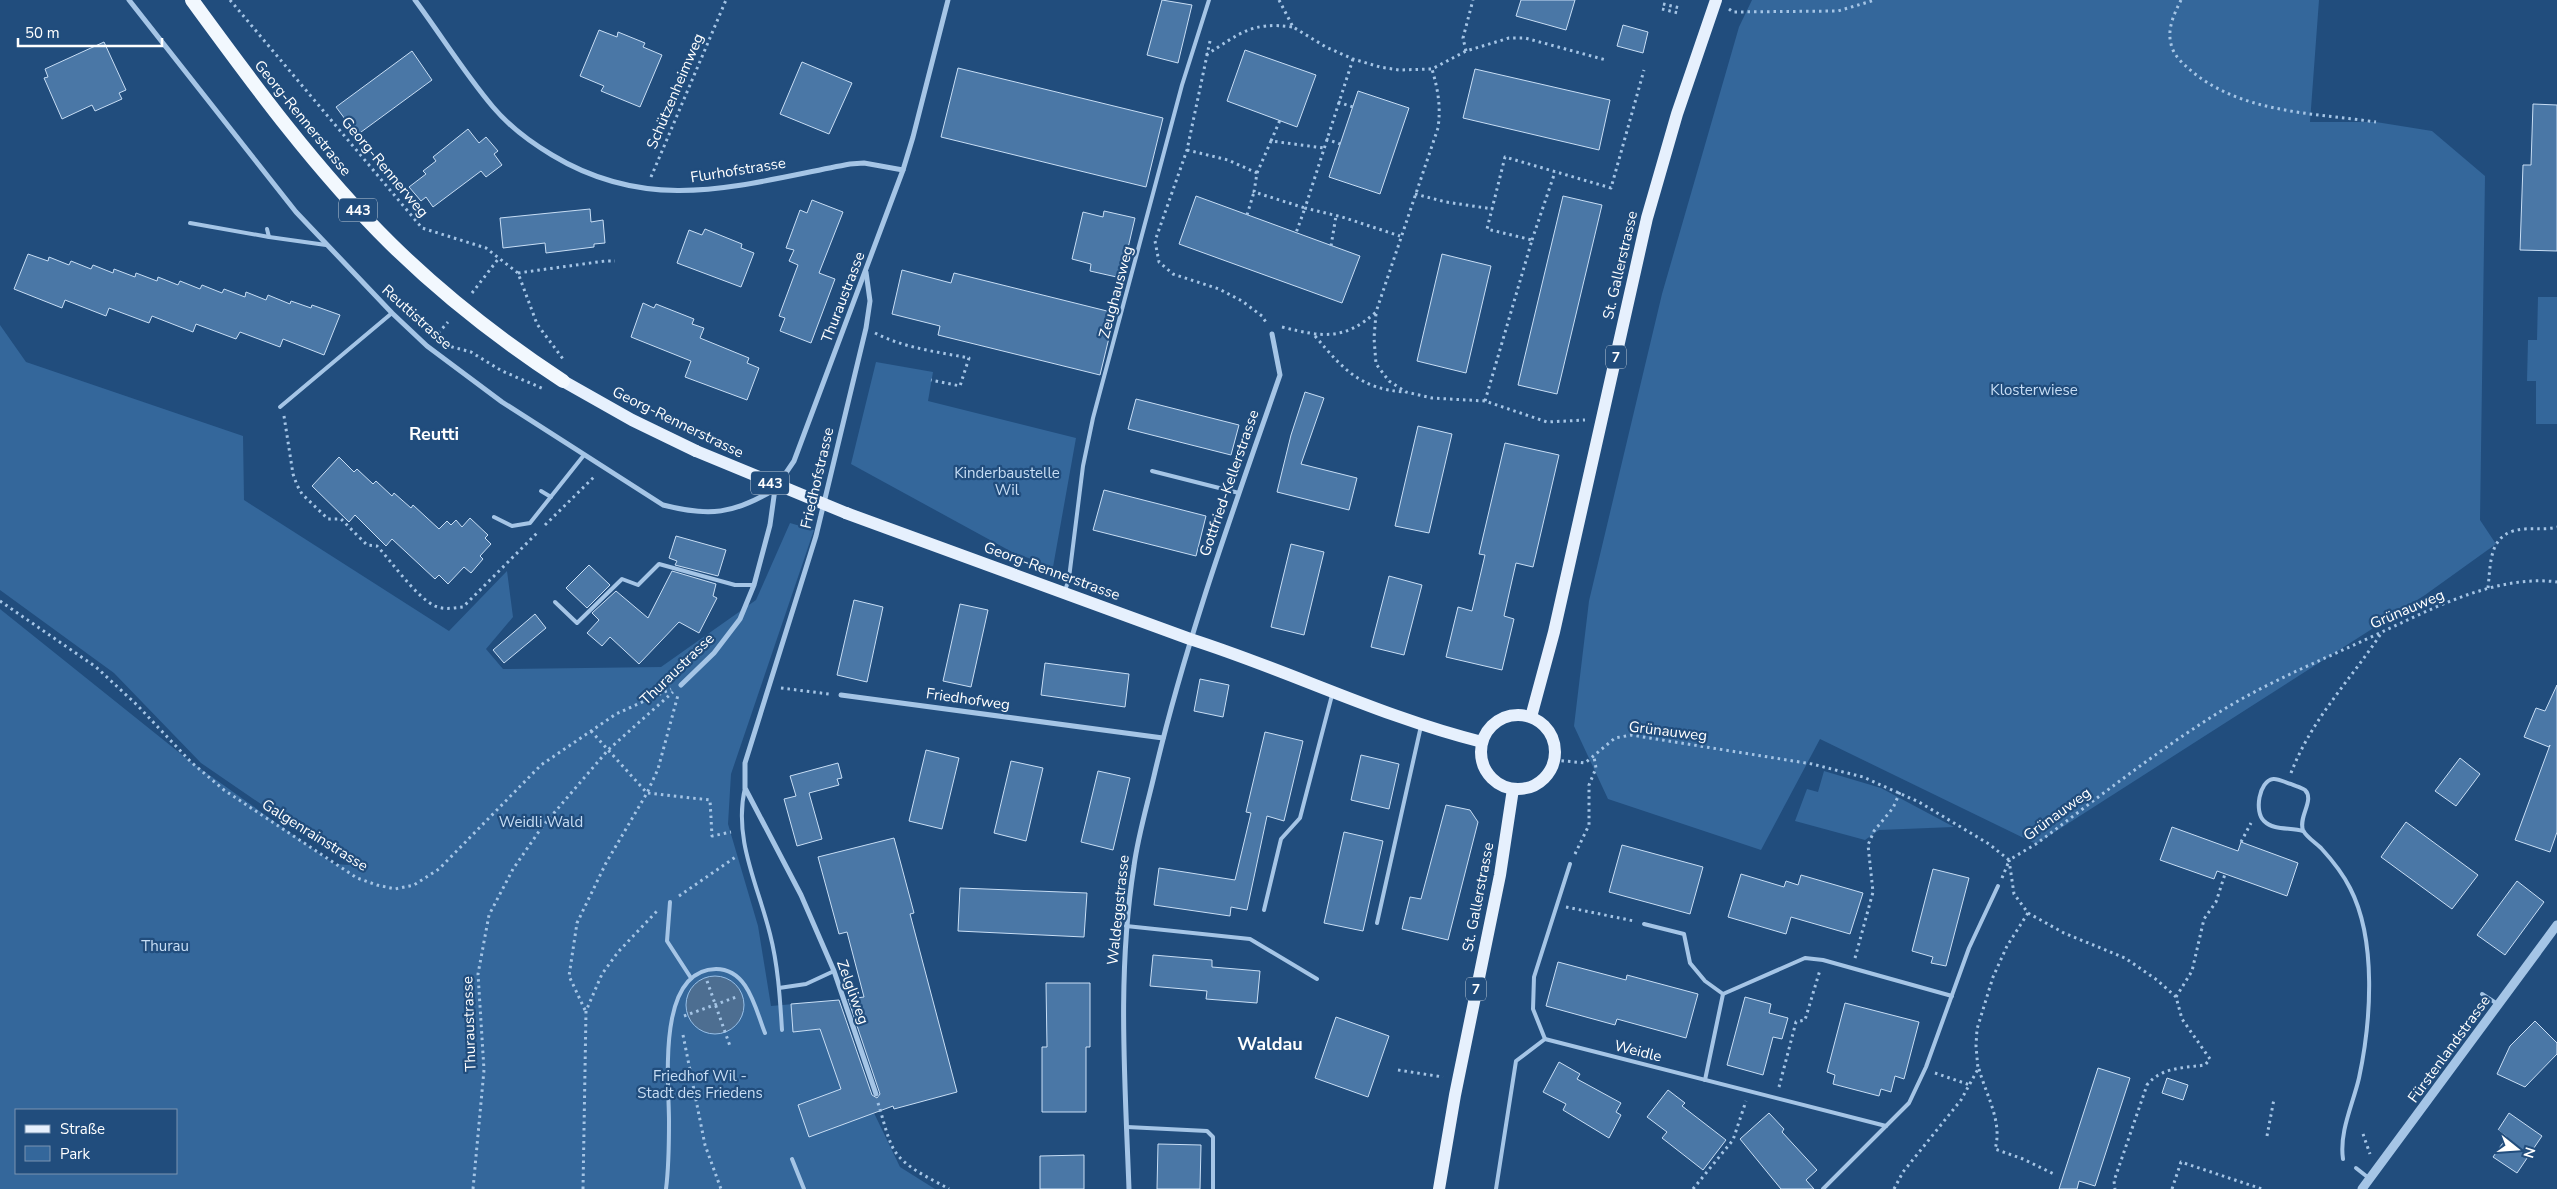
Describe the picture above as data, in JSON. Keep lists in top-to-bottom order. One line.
{"streets":{"highway":["Georg-Rennerstrasse","443"],"main road":["St. Gallerstrasse","7"],"street":["Flurhofstrasse","Thuraustrasse","Reuttistrasse","Friedhofstrasse","Gottfried-Kellerstrasse","Friedhofweg","Waldeggstrasse","Zelgliweg","Fürstenlandstrasse"],"lane":["Zeughausweg","Weidle"],"path":["Schützenheimweg","Georg-Rennerweg","Grünauweg","Galgenrainstrasse"]},"crossings":[["Schützenheimweg","Flurhofstrasse"],["Georg-Rennerstrasse","St. Gallerstrasse"],["Georg-Rennerstrasse","Zeughausweg"],["Georg-Rennerstrasse","Gottfried-Kellerstrasse"],["Georg-Rennerstrasse","Grünauweg"],["Georg-Rennerstrasse","Waldeggstrasse"],["Flurhofstrasse","Thuraustrasse"],["St. Gallerstrasse","Grünauweg"],["Thuraustrasse","Reuttistrasse"],["Thuraustrasse","Friedhofstrasse"],["Thuraustrasse","Galgenrainstrasse"],["Friedhofstrasse","Zelgliweg"],["Gottfried-Kellerstrasse","Waldeggstrasse"],["Friedhofweg","Waldeggstrasse"]],"districts":["Reutti","Waldau"],"parks":["Klosterwiese","Kinderbaustelle Wil","Weidli Wald","Thurau","Friedhof Wil - Stadt des Friedens"],"legend":["Straße","Park"],"scale_bar":"50 m","north":"right"}
